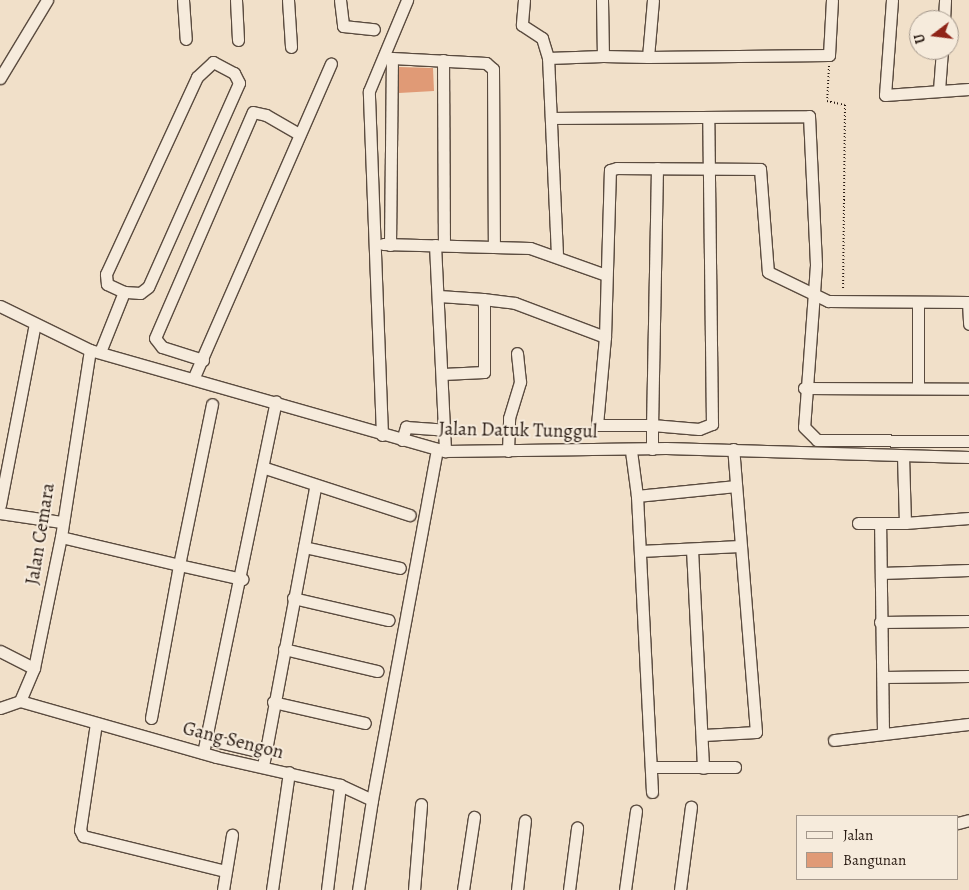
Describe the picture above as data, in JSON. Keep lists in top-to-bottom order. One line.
{"streets":{"street":["Jalan Datuk Tunggul","Jalan Cemara","Gang Sengon"]},"crossings":[["Jalan Datuk Tunggul","Jalan Cemara"],["Jalan Cemara","Gang Sengon"]],"legend":["Jalan","Bangunan"],"north":"left"}
